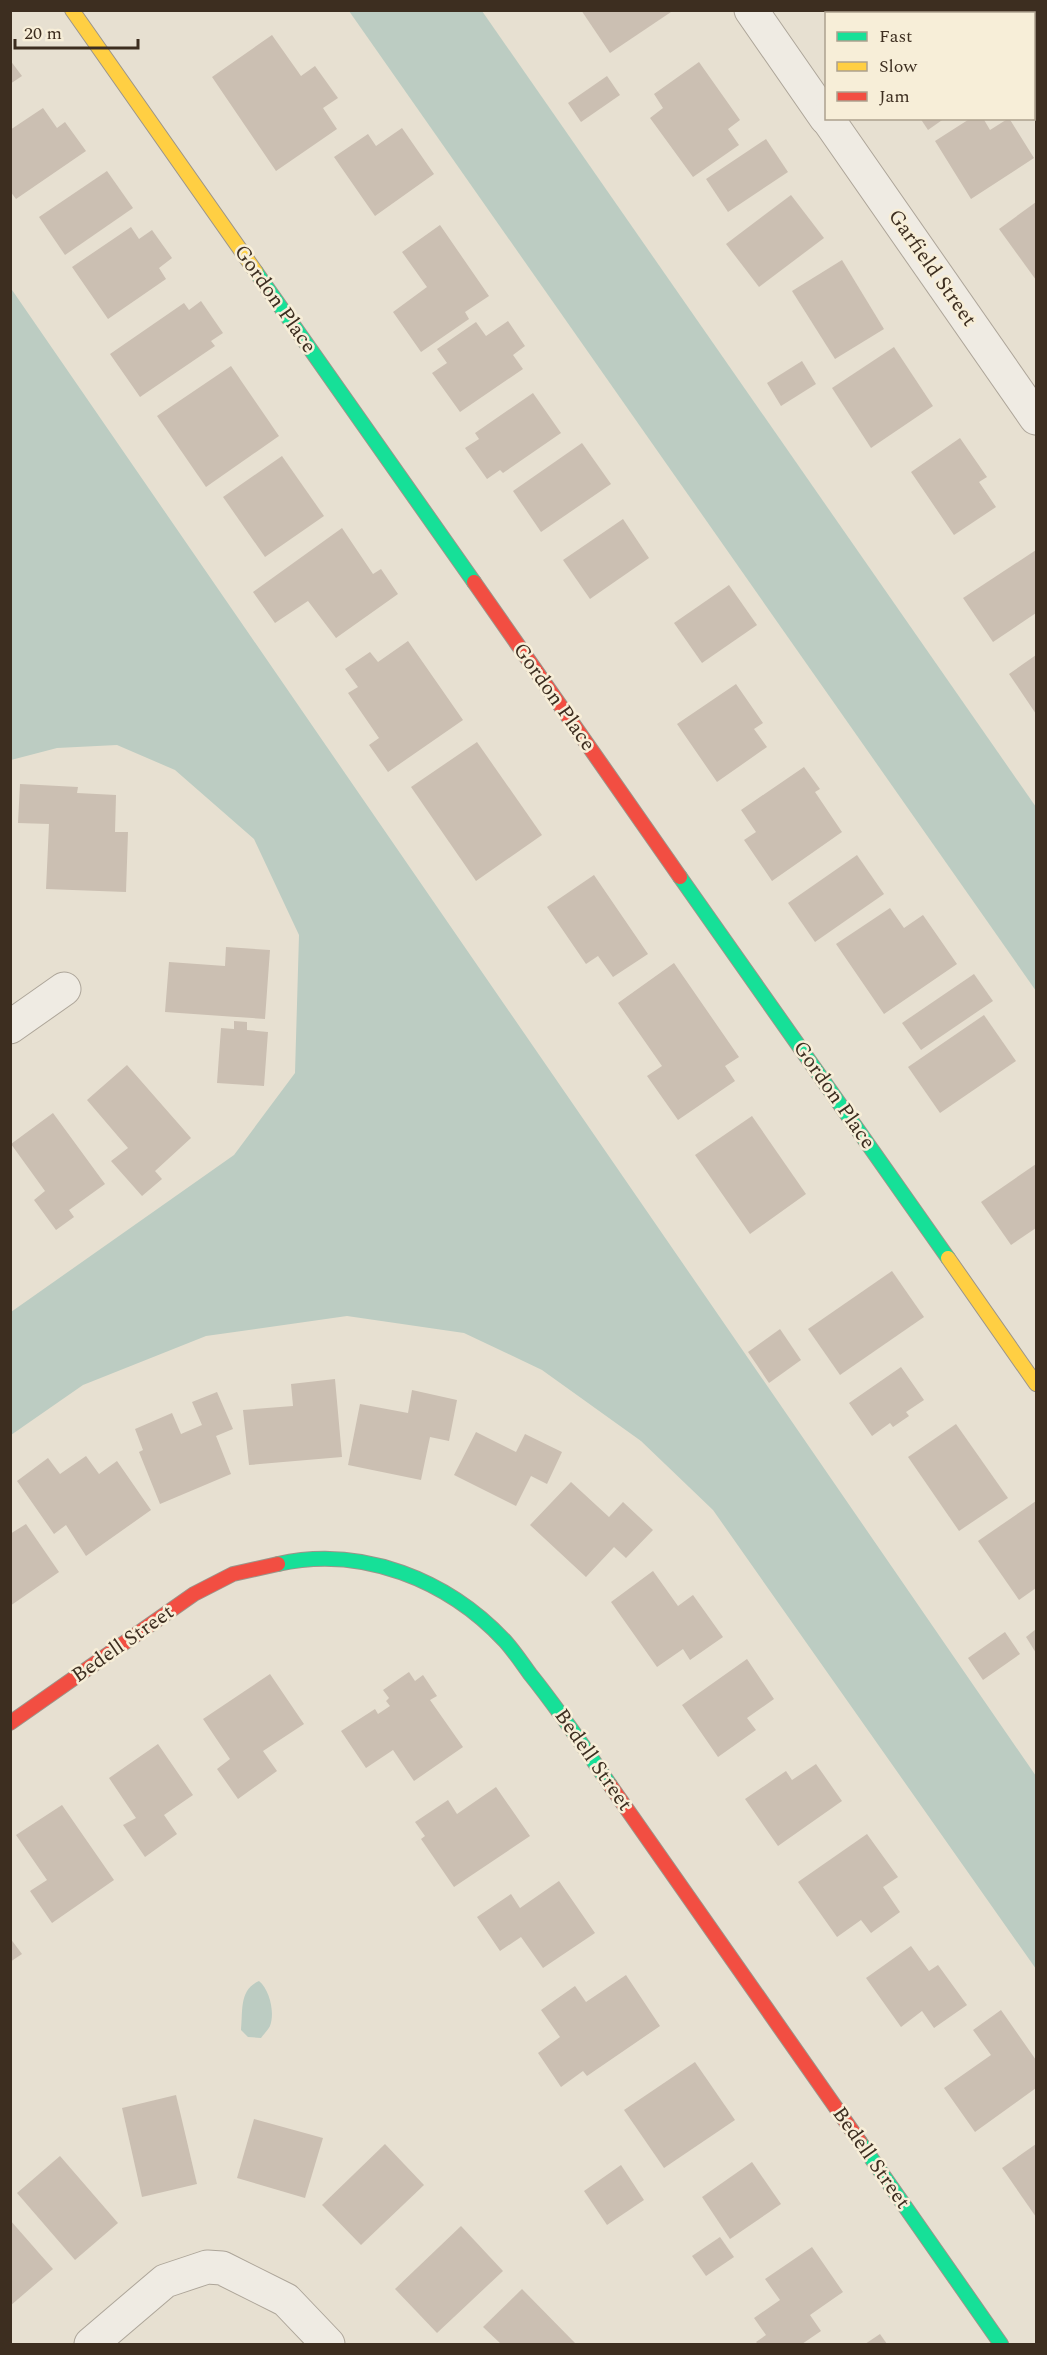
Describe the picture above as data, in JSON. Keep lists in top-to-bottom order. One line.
{"streets":{"street":["Garfield Street","Gordon Place","Bedell Street"]},"legend":["Fast","Slow","Jam"],"scale_bar":"20 m"}
